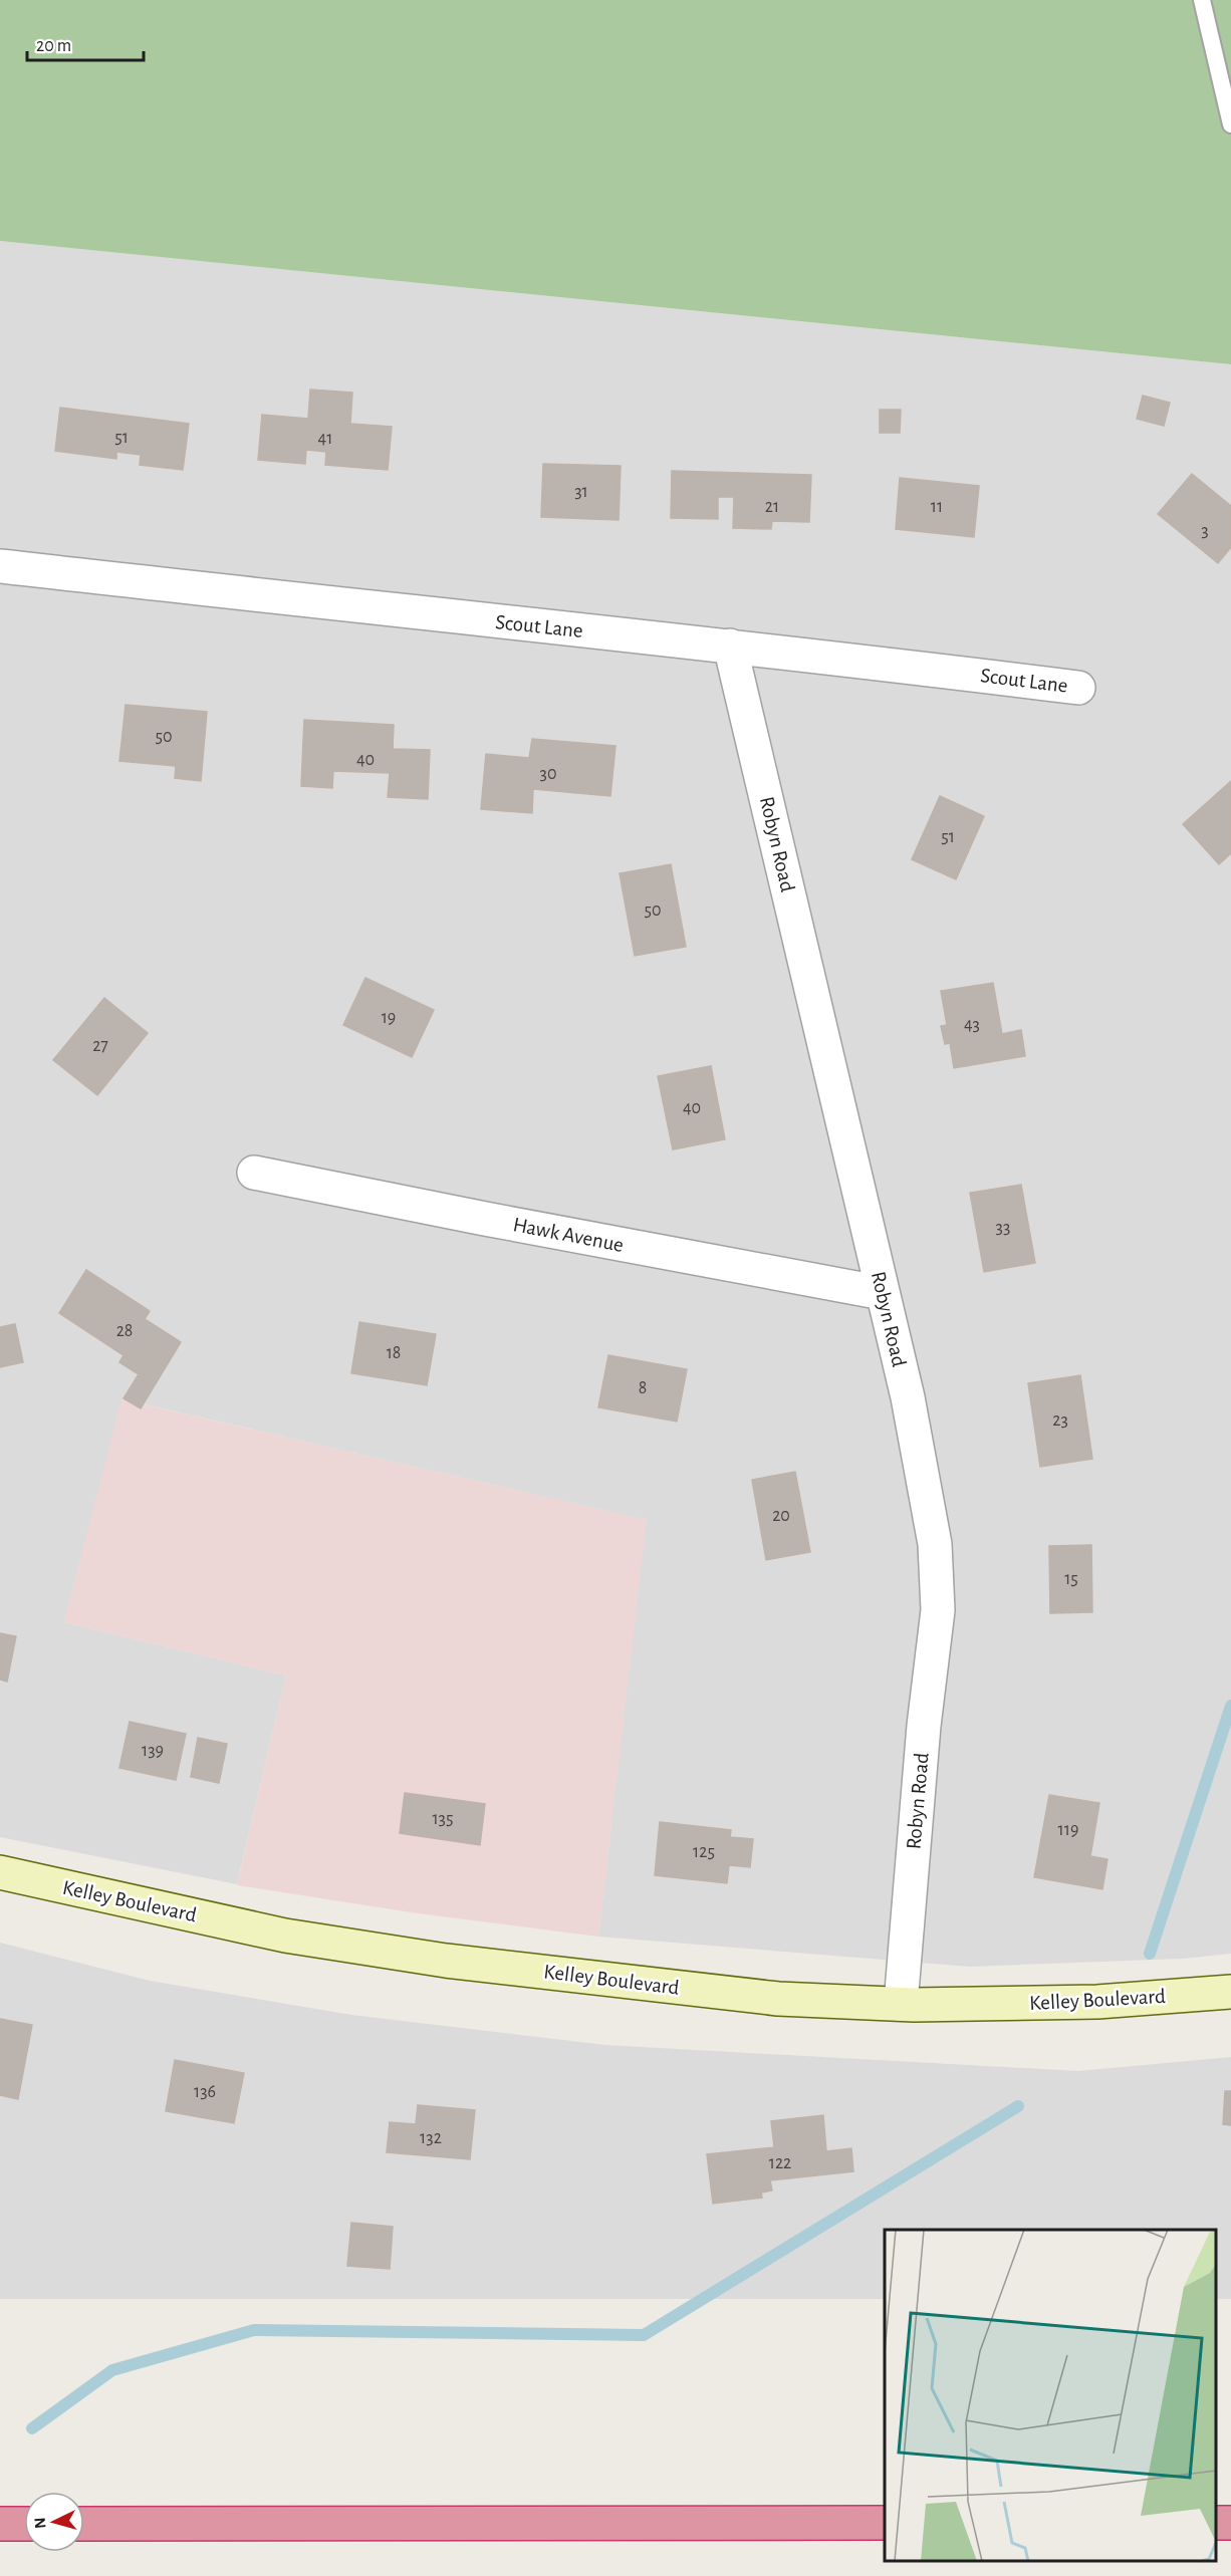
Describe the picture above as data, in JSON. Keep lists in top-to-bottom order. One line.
{"streets":{"main road":["Kelley Boulevard"],"street":["Scout Lane","Robyn Road","Hawk Avenue"]},"crossings":[["Scout Lane","Robyn Road"],["Robyn Road","Hawk Avenue"],["Robyn Road","Kelley Boulevard"]],"house_numbers":["51","41","31","21","11","3","50","40","30","51","50","19","43","27","40","33","28","18","8","23","20","15","139","135","119","125","136","132","122"],"scale_bar":"20 m","north":"left"}
